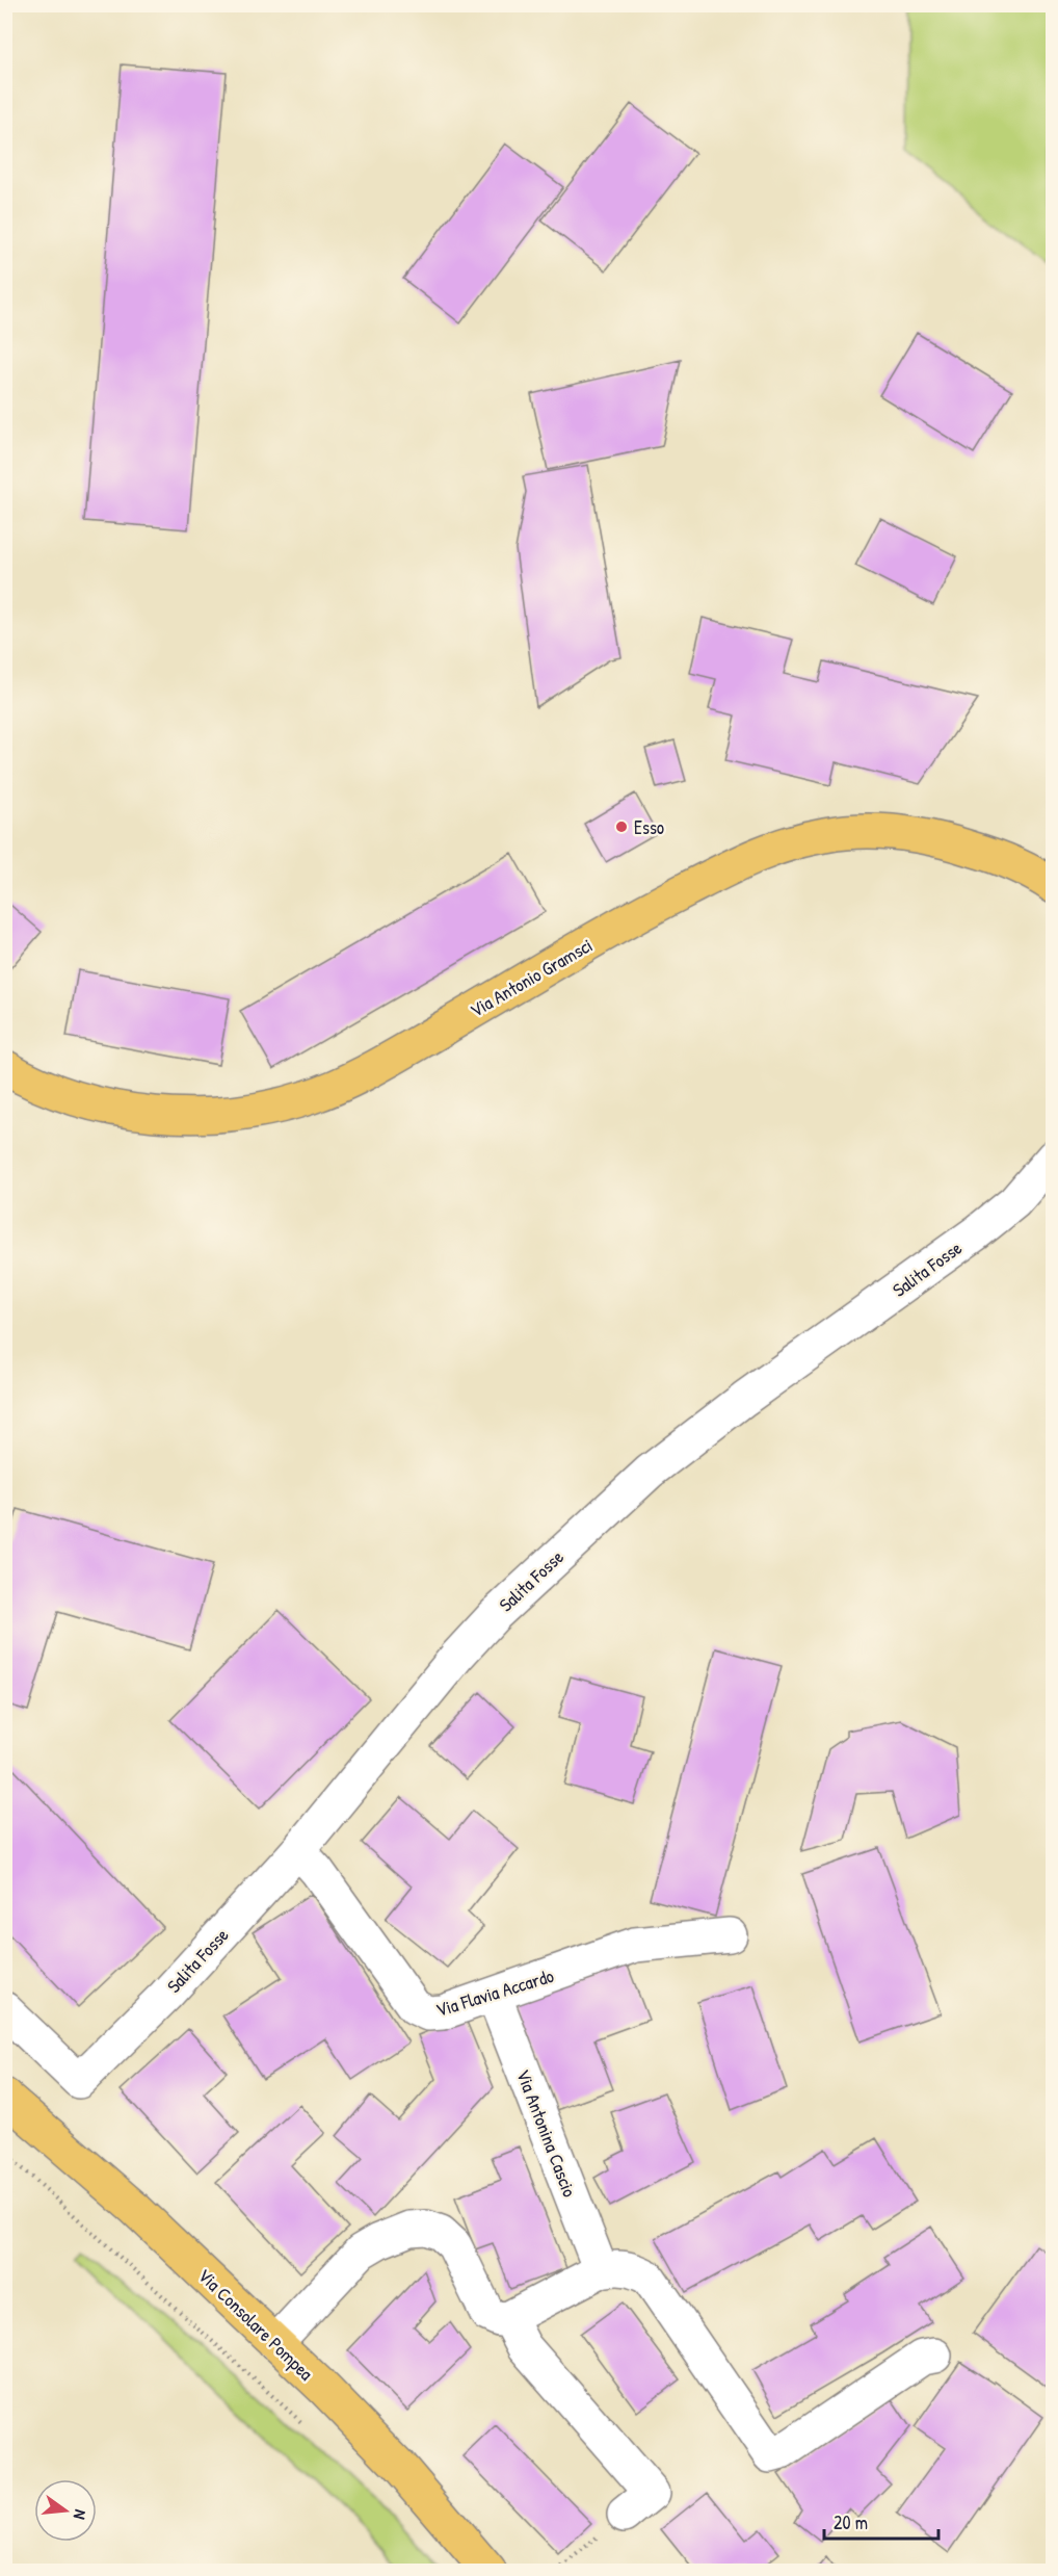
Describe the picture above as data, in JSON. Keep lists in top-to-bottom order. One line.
{"streets":{"main road":["Via Antonio Gramsci","Via Consolare Pompea"],"street":["Salita Fosse","Via Flavia Accardo","Via Antonina Cascio"]},"crossings":[["Salita Fosse","Via Flavia Accardo"],["Via Flavia Accardo","Via Antonina Cascio"]],"places":["Esso"],"scale_bar":"20 m","north":"right"}
